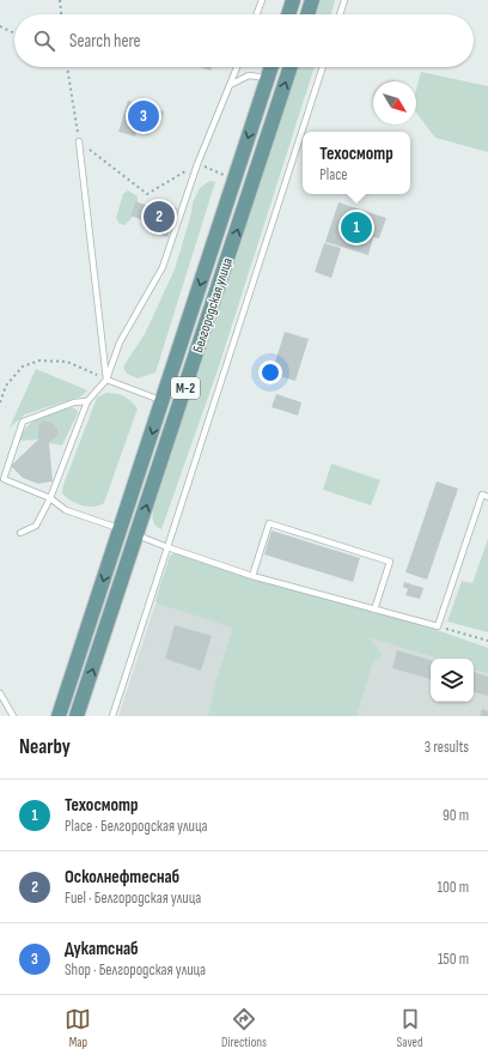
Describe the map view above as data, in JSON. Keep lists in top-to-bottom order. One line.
{"streets":{"main road":["Белгородская улица","М-2"]},"north":"bottom right","page":{"search":"Search here","pins":["3","2","1"],"popup":["Техосмотр","Place"],"heading":["Nearby","3 results"],"list":[{"mark":"1","name":"Техосмотр","note":"Place · Белгородская улица","value":"90 m"},{"mark":"2","name":"Осколнефтеснаб","note":"Fuel · Белгородская улица","value":"100 m"},{"mark":"3","name":"Дукатснаб","note":"Shop · Белгородская улица","value":"150 m"}],"nav":["Map","Directions","Saved"]}}
